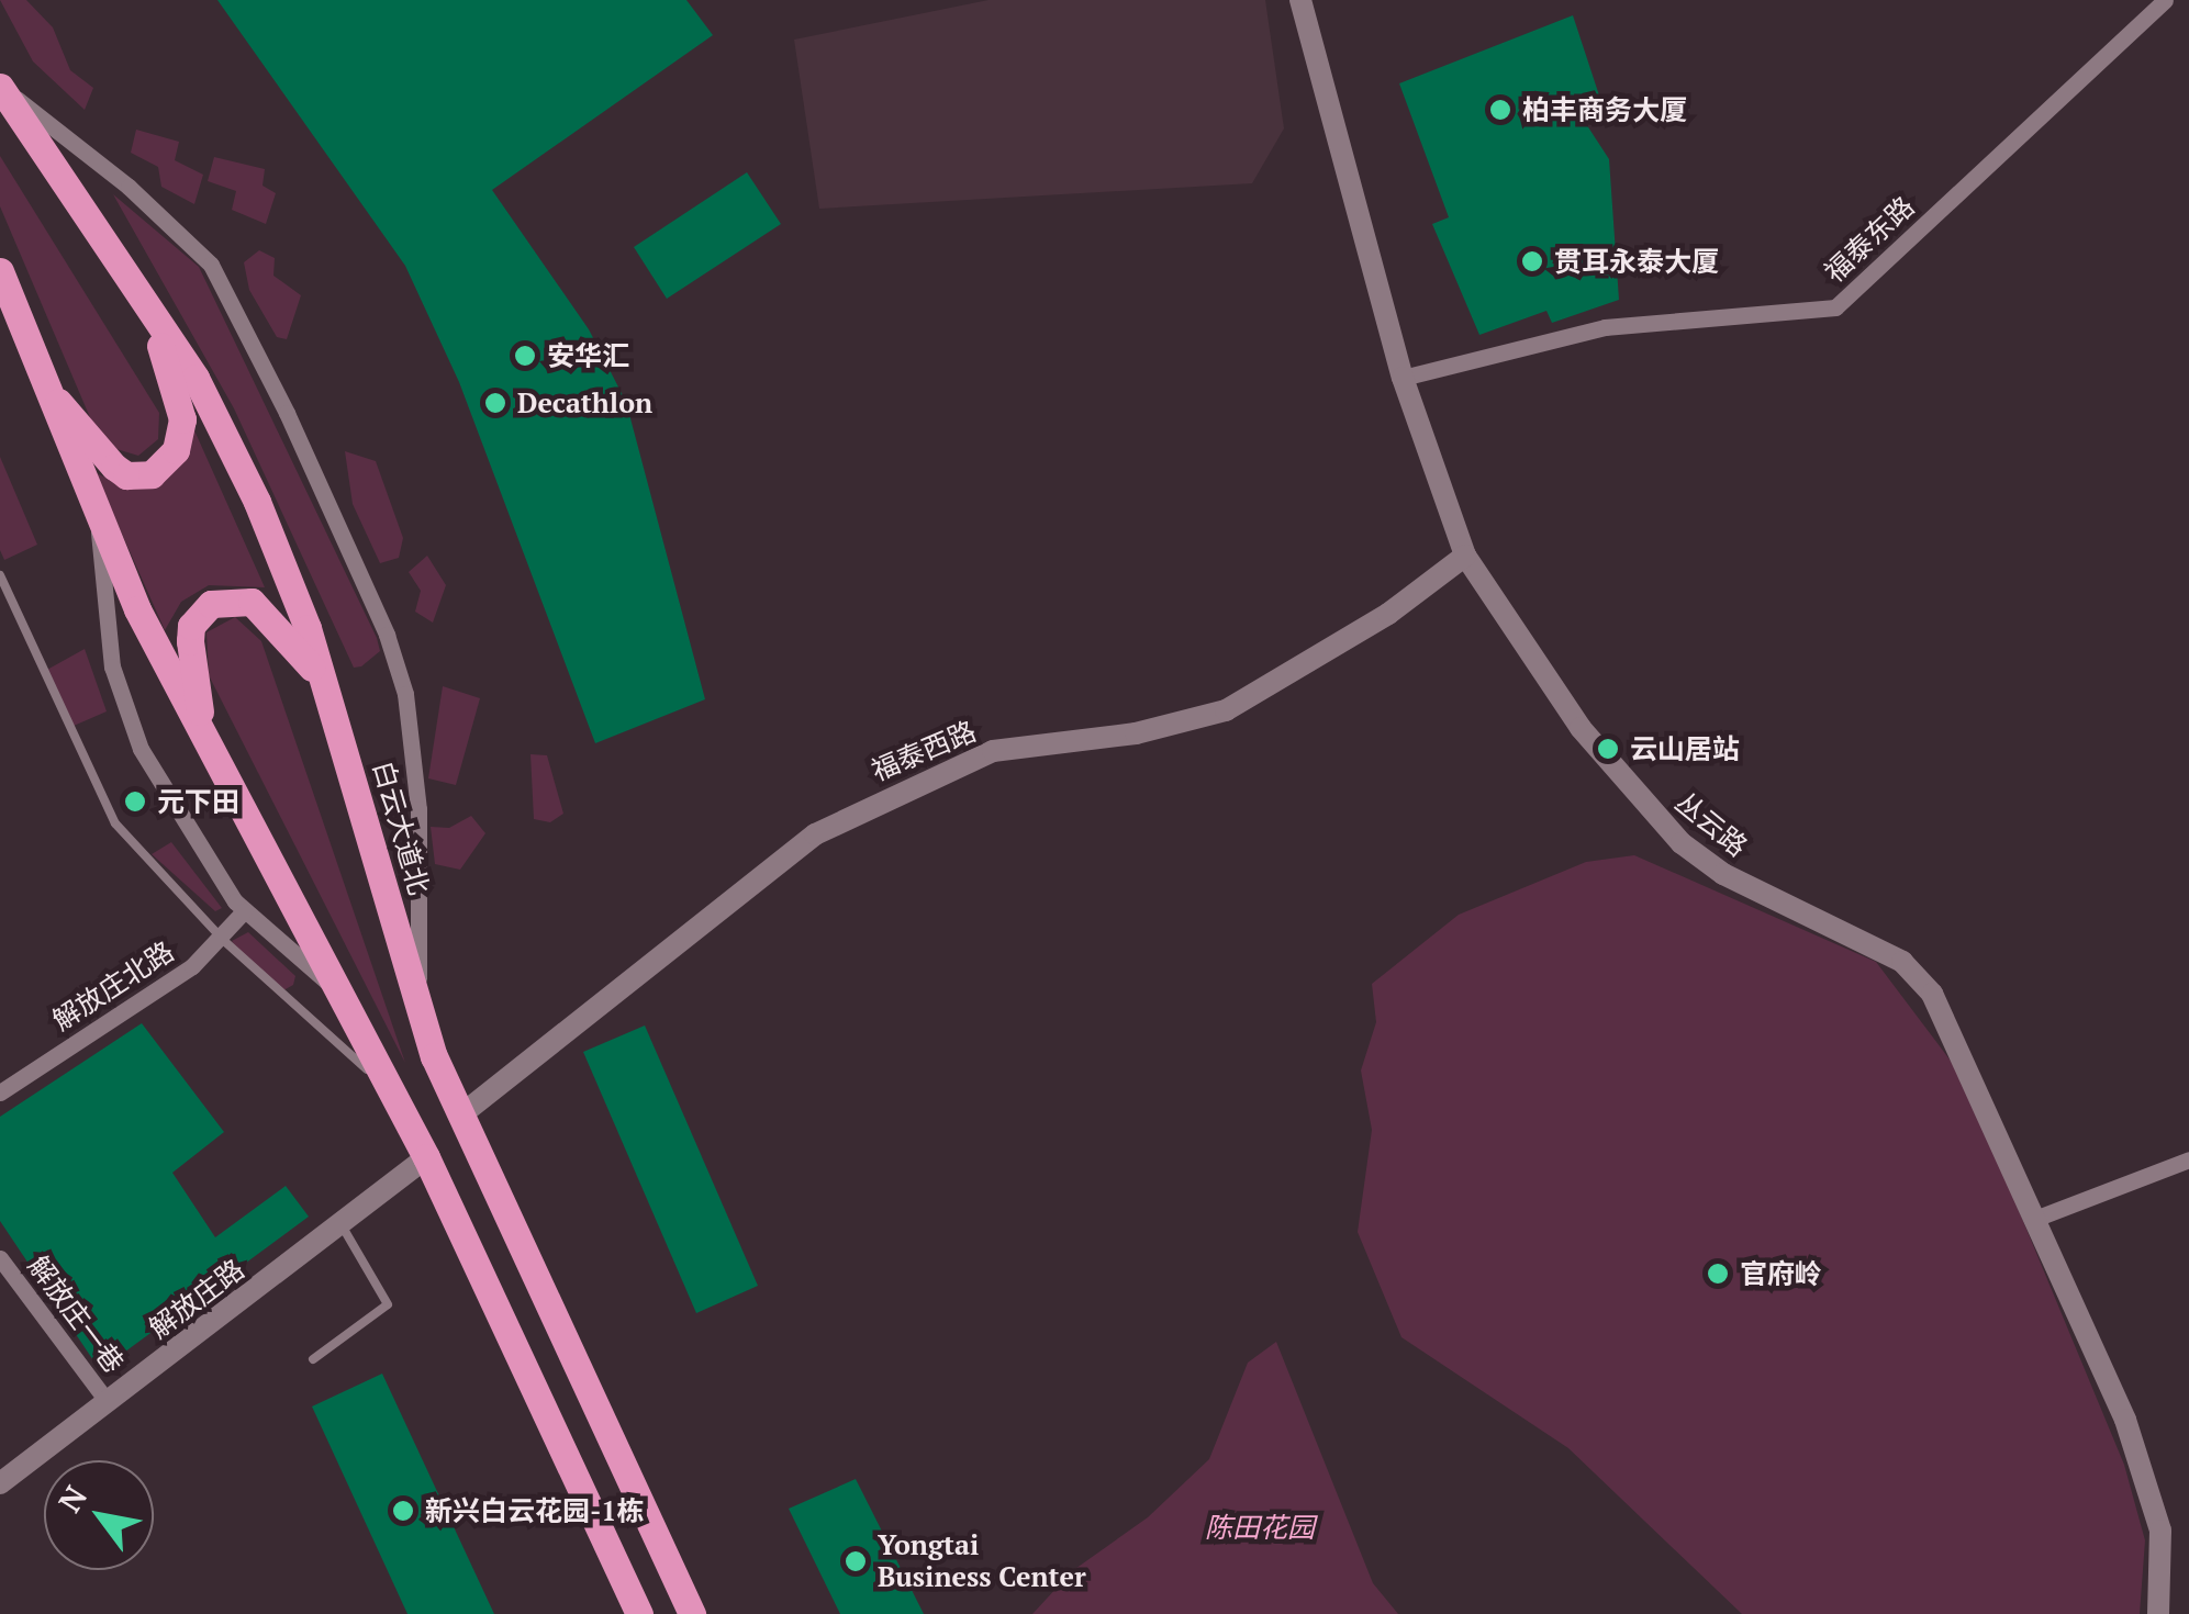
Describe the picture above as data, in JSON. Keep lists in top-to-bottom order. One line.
{"streets":{"highway":["白云大道北"],"street":["福泰东路","福泰西路","丛云路","解放庄北路","解放庄路","解放庄一巷"]},"crossings":[["福泰东路","丛云路"],["福泰西路","丛云路"],["福泰西路","白云大道北"],["解放庄路","解放庄一巷"]],"parks":["陈田花园"],"places":["柏丰商务大厦","贯耳永泰大厦","安华汇","Decathlon","云山居站","元下田","官府岭","新兴白云花园-1栋","Yongtai Business Center"],"north":"top left"}
